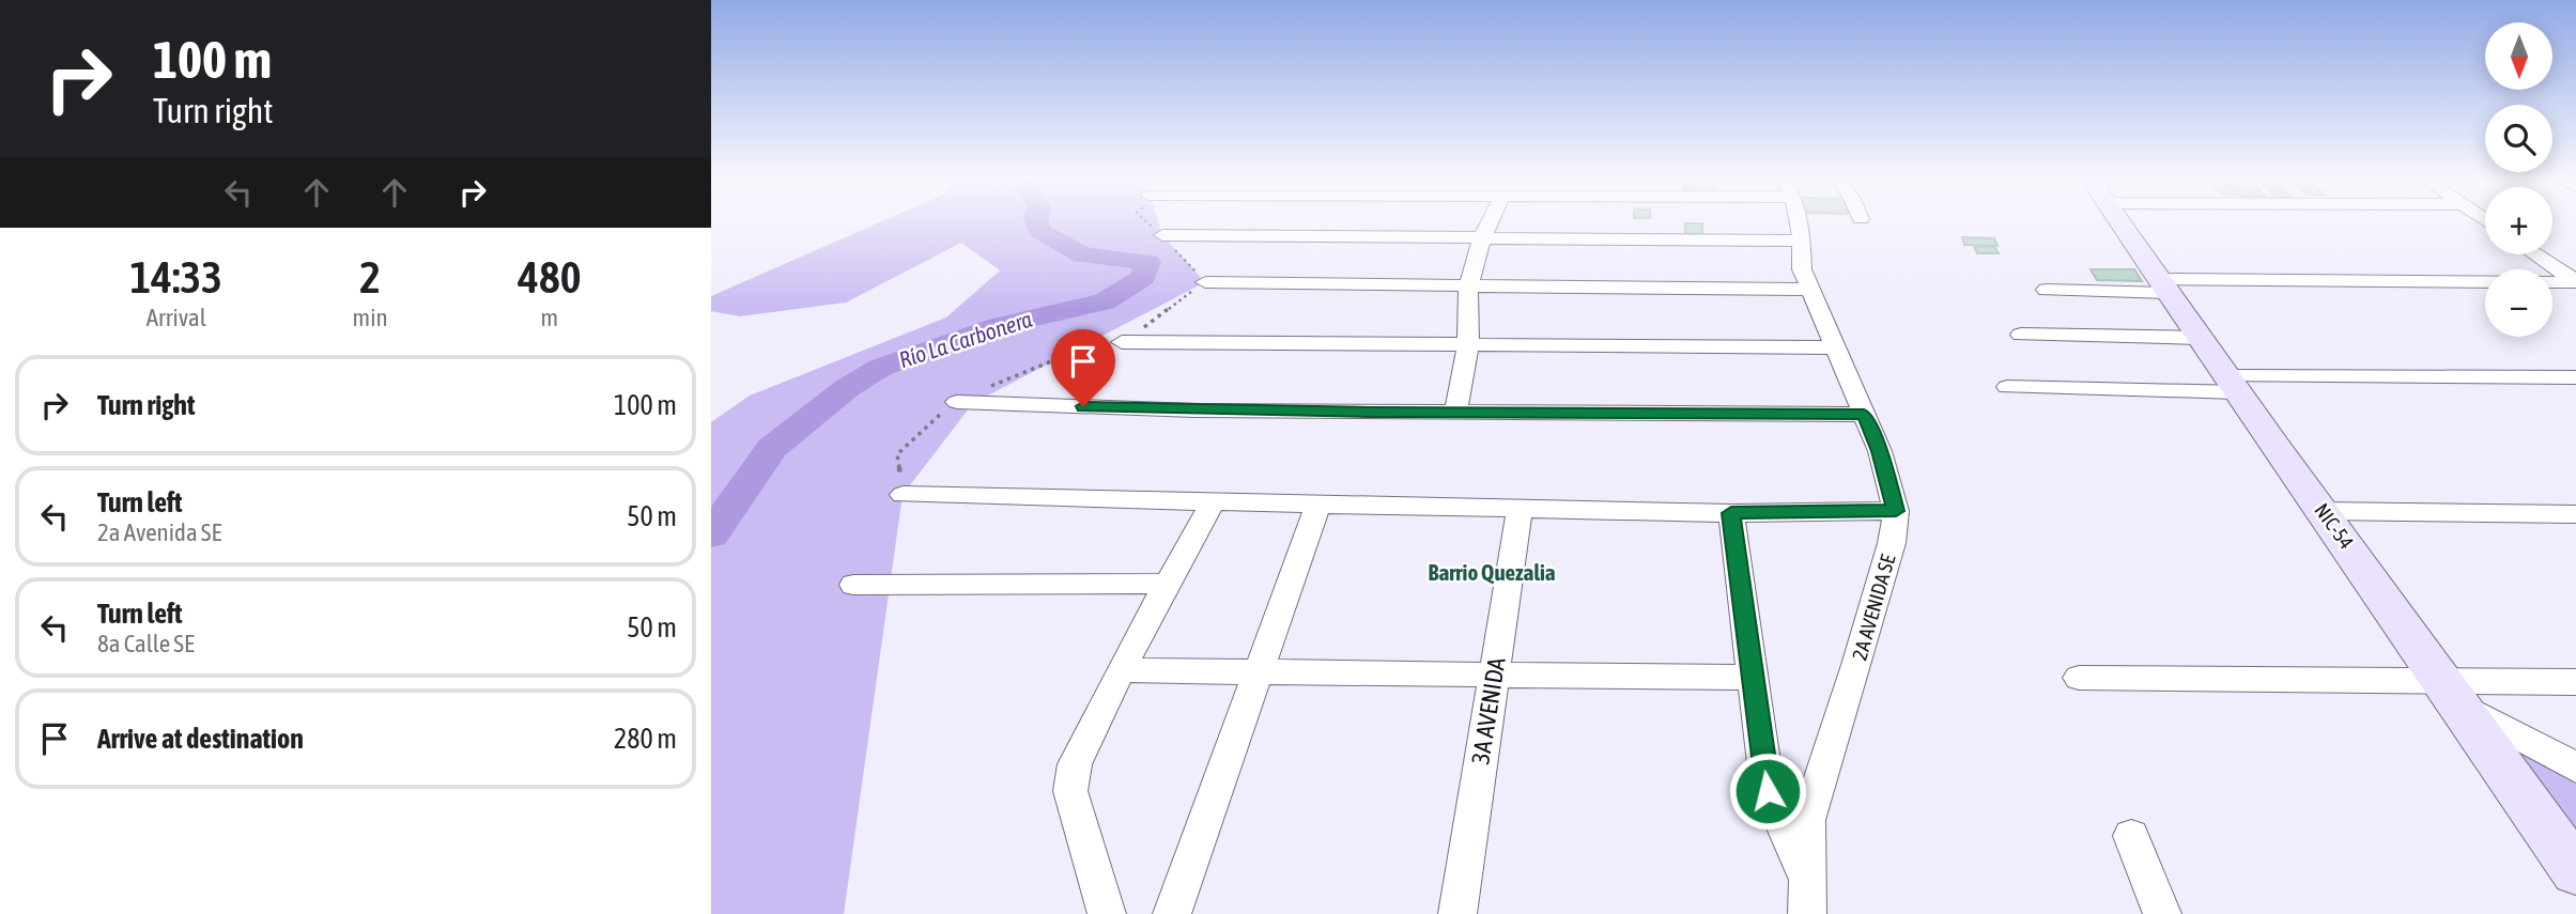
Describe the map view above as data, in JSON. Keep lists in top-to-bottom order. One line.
{"streets":{"main road":["NIC-54"],"street":["2A AVENIDA SE","3A AVENIDA"]},"districts":["Barrio Quezalia"],"water":["Río La Carbonera"],"north":"bottom","page":{"turn":["100 m","Turn right"],"map_buttons":["+","−"],"eta":["14:33","Arrival","2","min","480","m"],"list":[{"name":"Turn right","value":"100 m"},{"name":"Turn left","note":"2a Avenida SE","value":"50 m"},{"name":"Turn left","note":"8a Calle SE","value":"50 m"},{"name":"Arrive at destination","value":"280 m"}]}}
